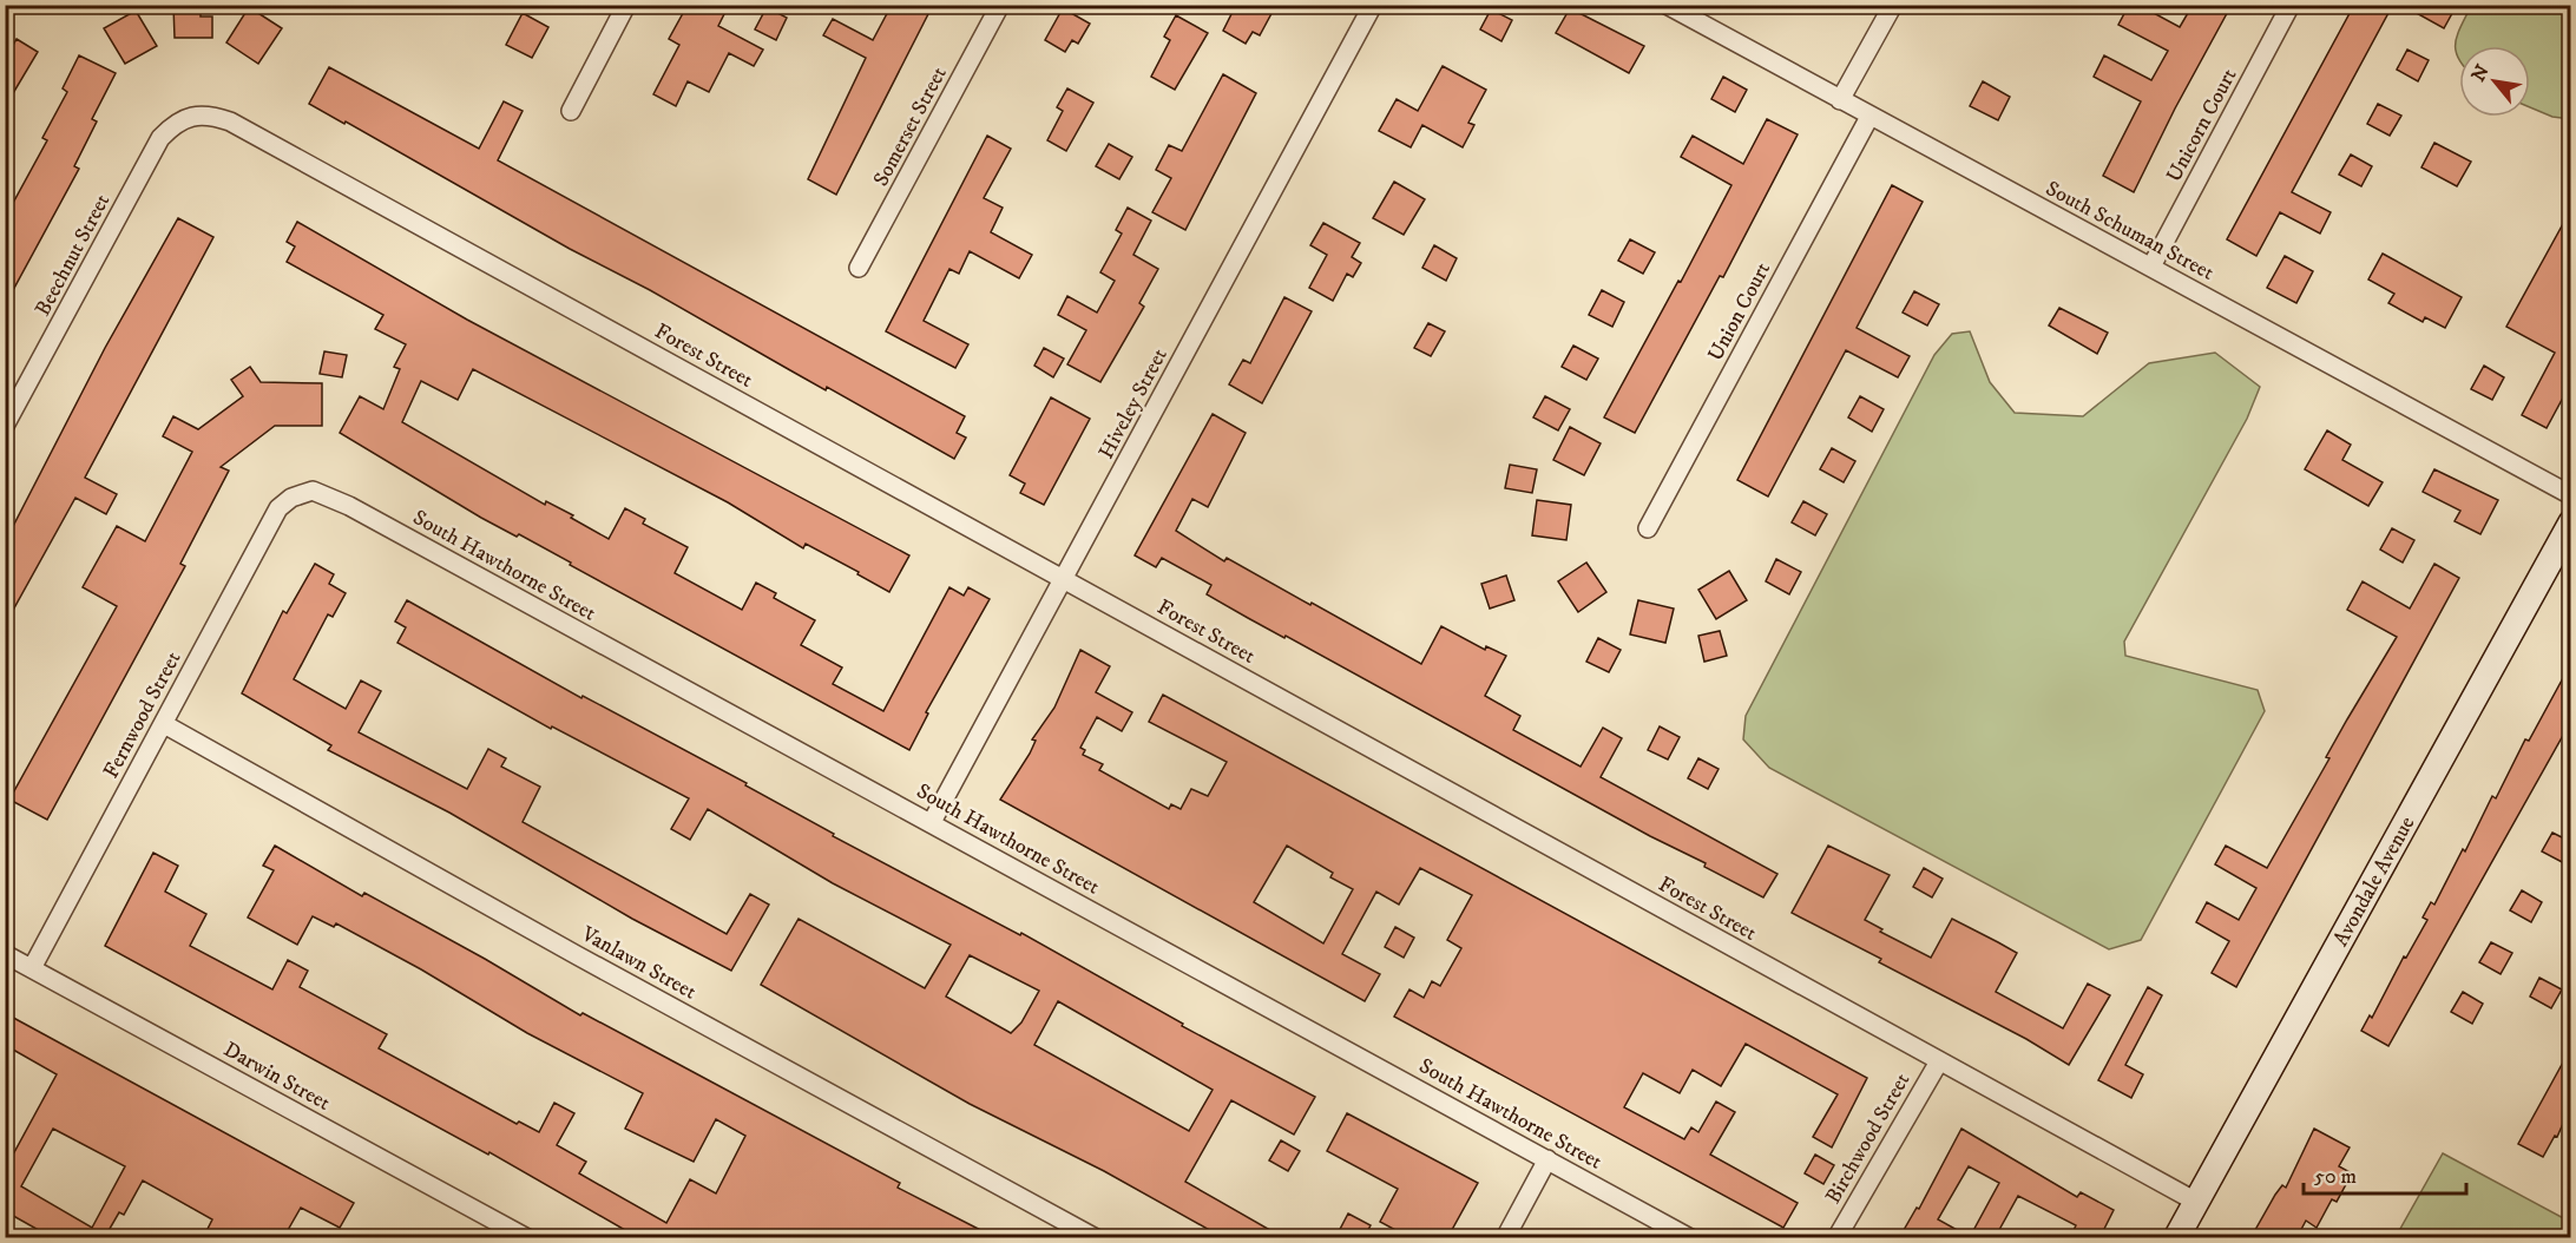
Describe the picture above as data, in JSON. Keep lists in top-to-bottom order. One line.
{"streets":{"street":["Unicorn Court","Somerset Street","South Schuman Street","Beechnut Street","Union Court","Forest Street","Hiveley Street","South Hawthorne Street","Fernwood Street","Avondale Avenue","Vanlawn Street","Darwin Street","Birchwood Street"]},"crossings":[["Unicorn Court","South Schuman Street"],["South Schuman Street","Union Court"],["Beechnut Street","Forest Street"],["Forest Street","Hiveley Street"],["Forest Street","Avondale Avenue"],["Forest Street","Birchwood Street"],["Hiveley Street","South Hawthorne Street"],["South Hawthorne Street","Fernwood Street"],["Fernwood Street","Vanlawn Street"],["Fernwood Street","Darwin Street"]],"scale_bar":"50 m","north":"top left"}
